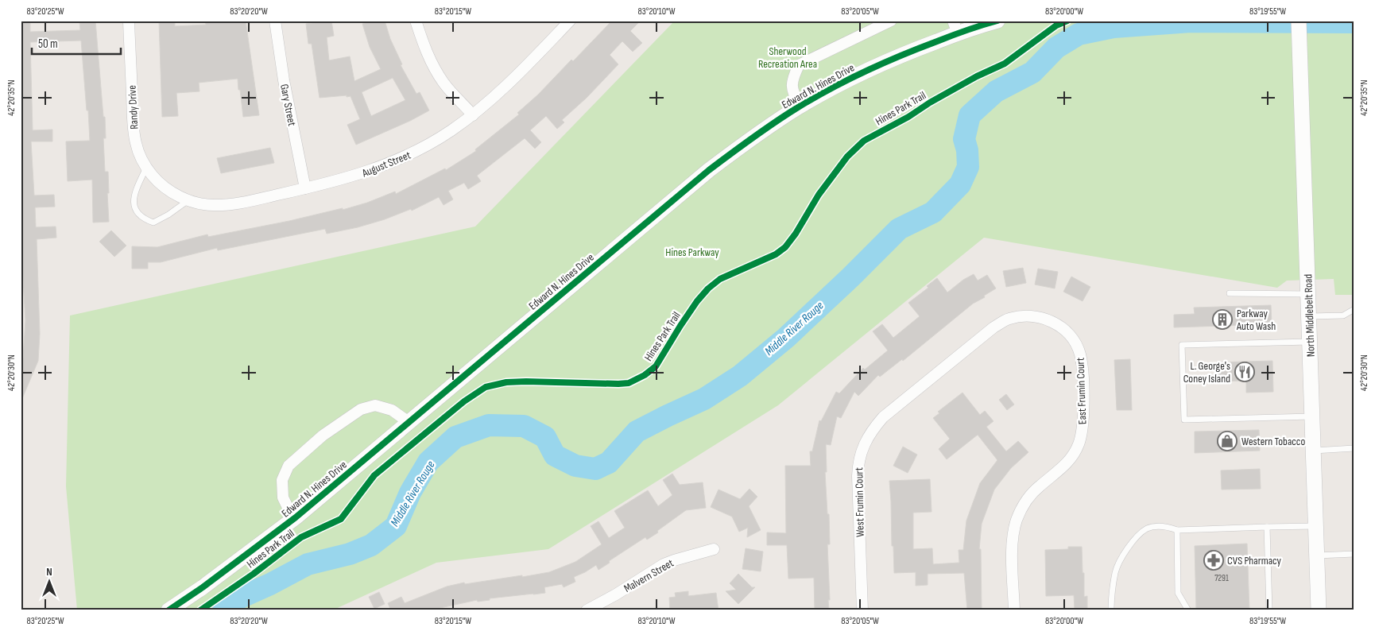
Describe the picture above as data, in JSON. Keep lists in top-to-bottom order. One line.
{"streets":{"street":["Edward N. Hines Drive","Gary Street","Randy Drive","August Street","North Middlebelt Road","East Frumin Court","West Frumin Court","Malvern Street"],"cycle path":["Hines Park Trail"]},"crossings":[["Gary Street","August Street"],["Randy Drive","August Street"],["East Frumin Court","West Frumin Court"]],"water":["Middle River Rouge"],"parks":["Sherwood Recreation Area","Hines Parkway"],"places":{"building":["Parkway Auto Wash"],"restaurant":["L. George's Coney Island"],"shop":["Western Tobacco"],"pharmacy":["CVS Pharmacy"]},"house_numbers":["7291"],"scale_bar":"50 m","north":"top","coordinates":["83°20'25\"W","83°20'20\"W","83°20'15\"W","83°20'10\"W","83°20'05\"W","83°20'00\"W","83°19'55\"W","42°20'35\"N","42°20'30\"N"]}
